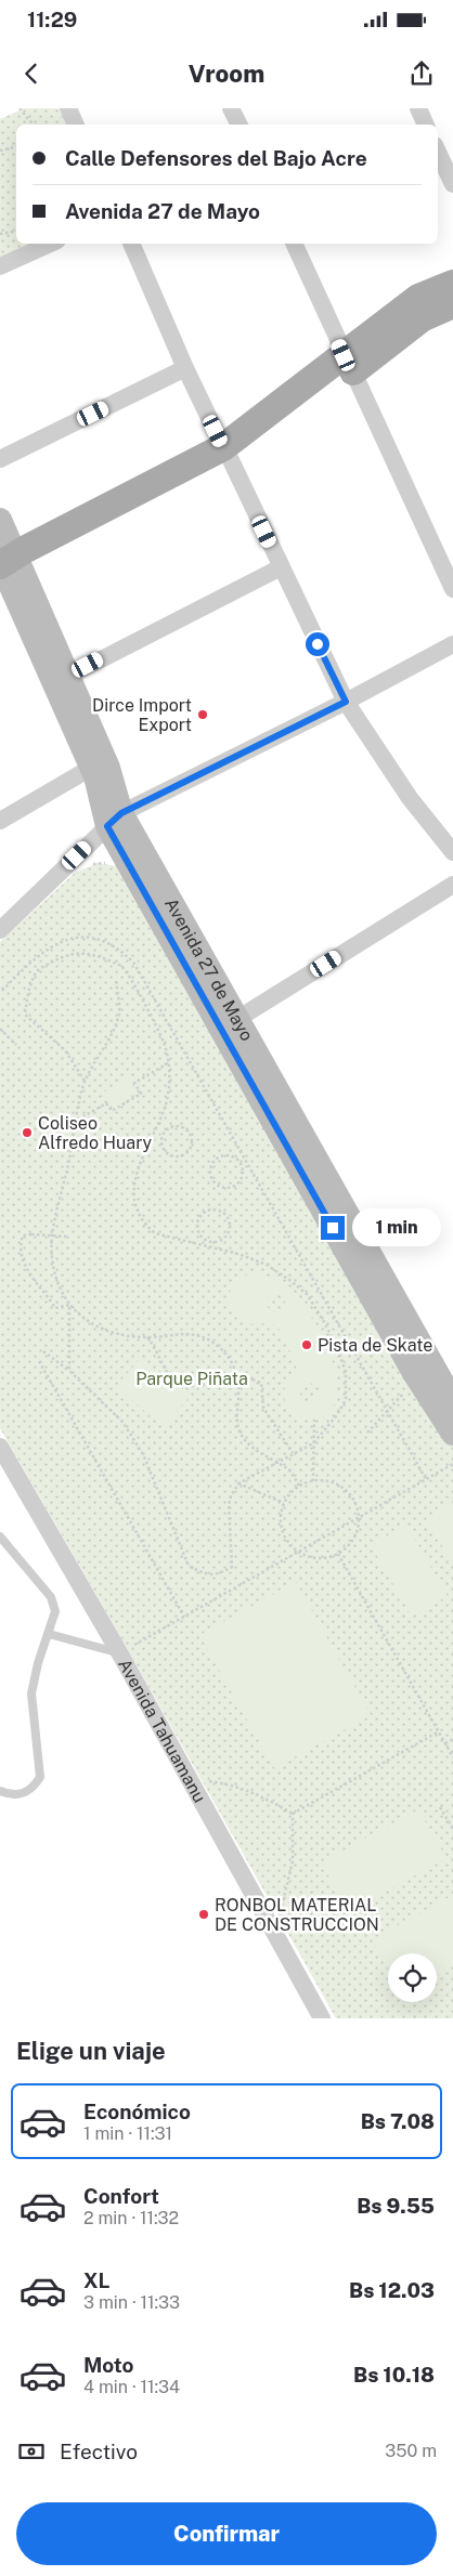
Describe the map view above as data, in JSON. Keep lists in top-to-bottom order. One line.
{"streets":{"main road":["Avenida 27 de Mayo"],"street":["Avenida Tahuamanu"]},"parks":["Parque Piñata"],"places":["Dirce Import Export","Coliseo Alfredo Huary","Pista de Skate","RONBOL MATERIAL DE CONSTRUCCION"],"page":{"status":"11:29","header":"Vroom","banner":["Calle Defensores del Bajo Acre","Avenida 27 de Mayo"],"bubble":"1 min","heading":"Elige un viaje","list":[{"name":"Económico","note":"1 min · 11:31","value":"Bs 7.08"},{"name":"Confort","note":"2 min · 11:32","value":"Bs 9.55"},{"name":"XL","note":"3 min · 11:33","value":"Bs 12.03"},{"name":"Moto","note":"4 min · 11:34","value":"Bs 10.18"}],"pay":["Efectivo","350 m"],"buttons":"Confirmar"}}
